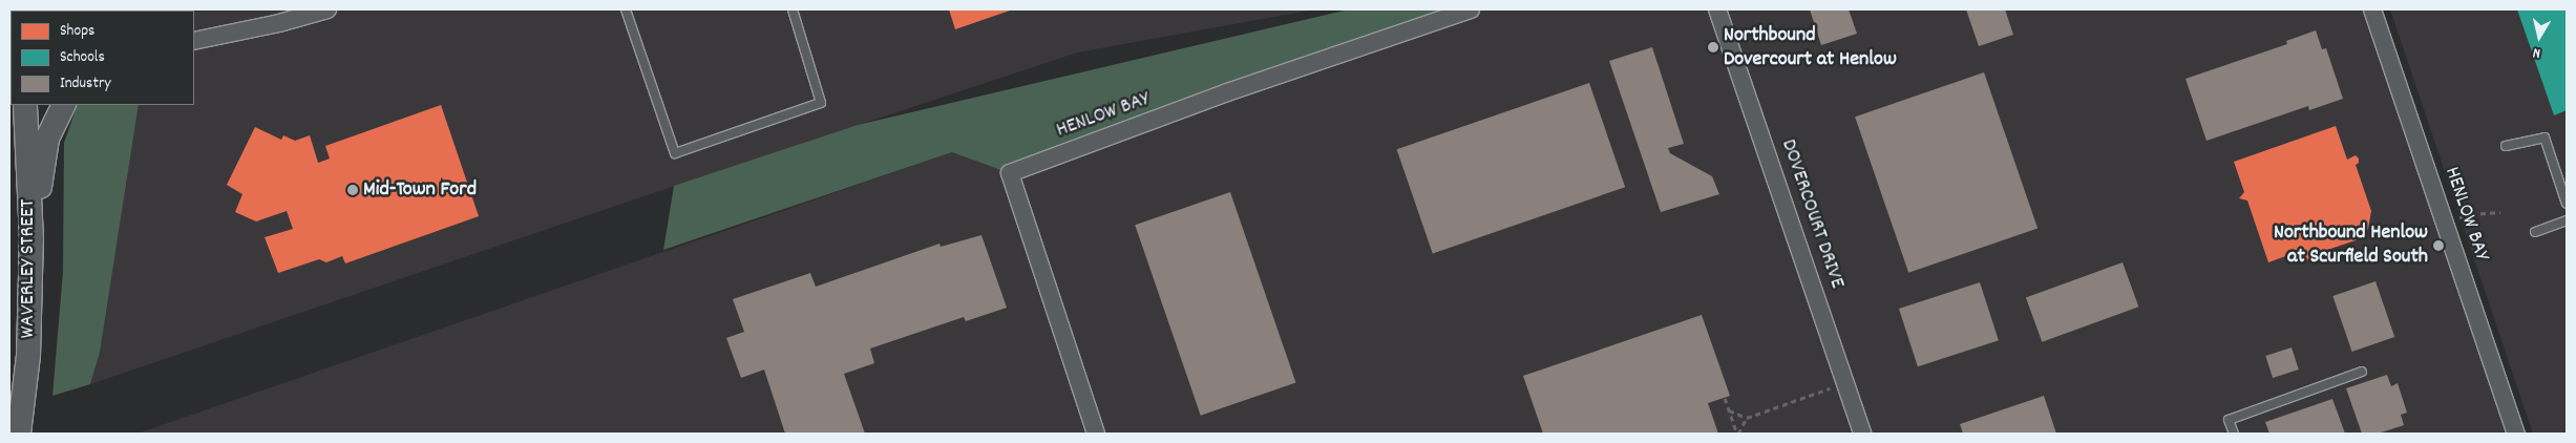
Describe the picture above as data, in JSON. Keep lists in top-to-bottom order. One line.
{"streets":{"main road":["WAVERLEY STREET"],"street":["HENLOW BAY","DOVERCOURT DRIVE"]},"places":["Northbound Dovercourt at Henlow","Mid-Town Ford","Northbound Henlow at Scurfield South"],"legend":["Shops","Schools","Industry"],"north":"bottom"}
